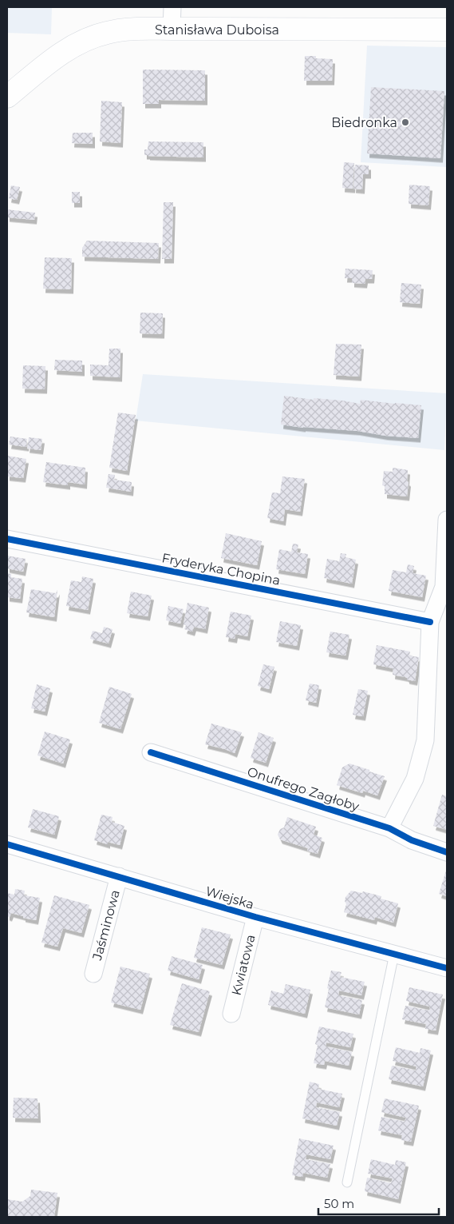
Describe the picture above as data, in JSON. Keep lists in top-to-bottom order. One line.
{"streets":{"main road":["Stanisława Duboisa"],"street":["Fryderyka Chopina","Onufrego Zagłoby","Wiejska","Jaśminowa","Kwiatowa"]},"crossings":[["Wiejska","Jaśminowa"],["Wiejska","Kwiatowa"]],"places":["Biedronka"],"scale_bar":"50 m"}
